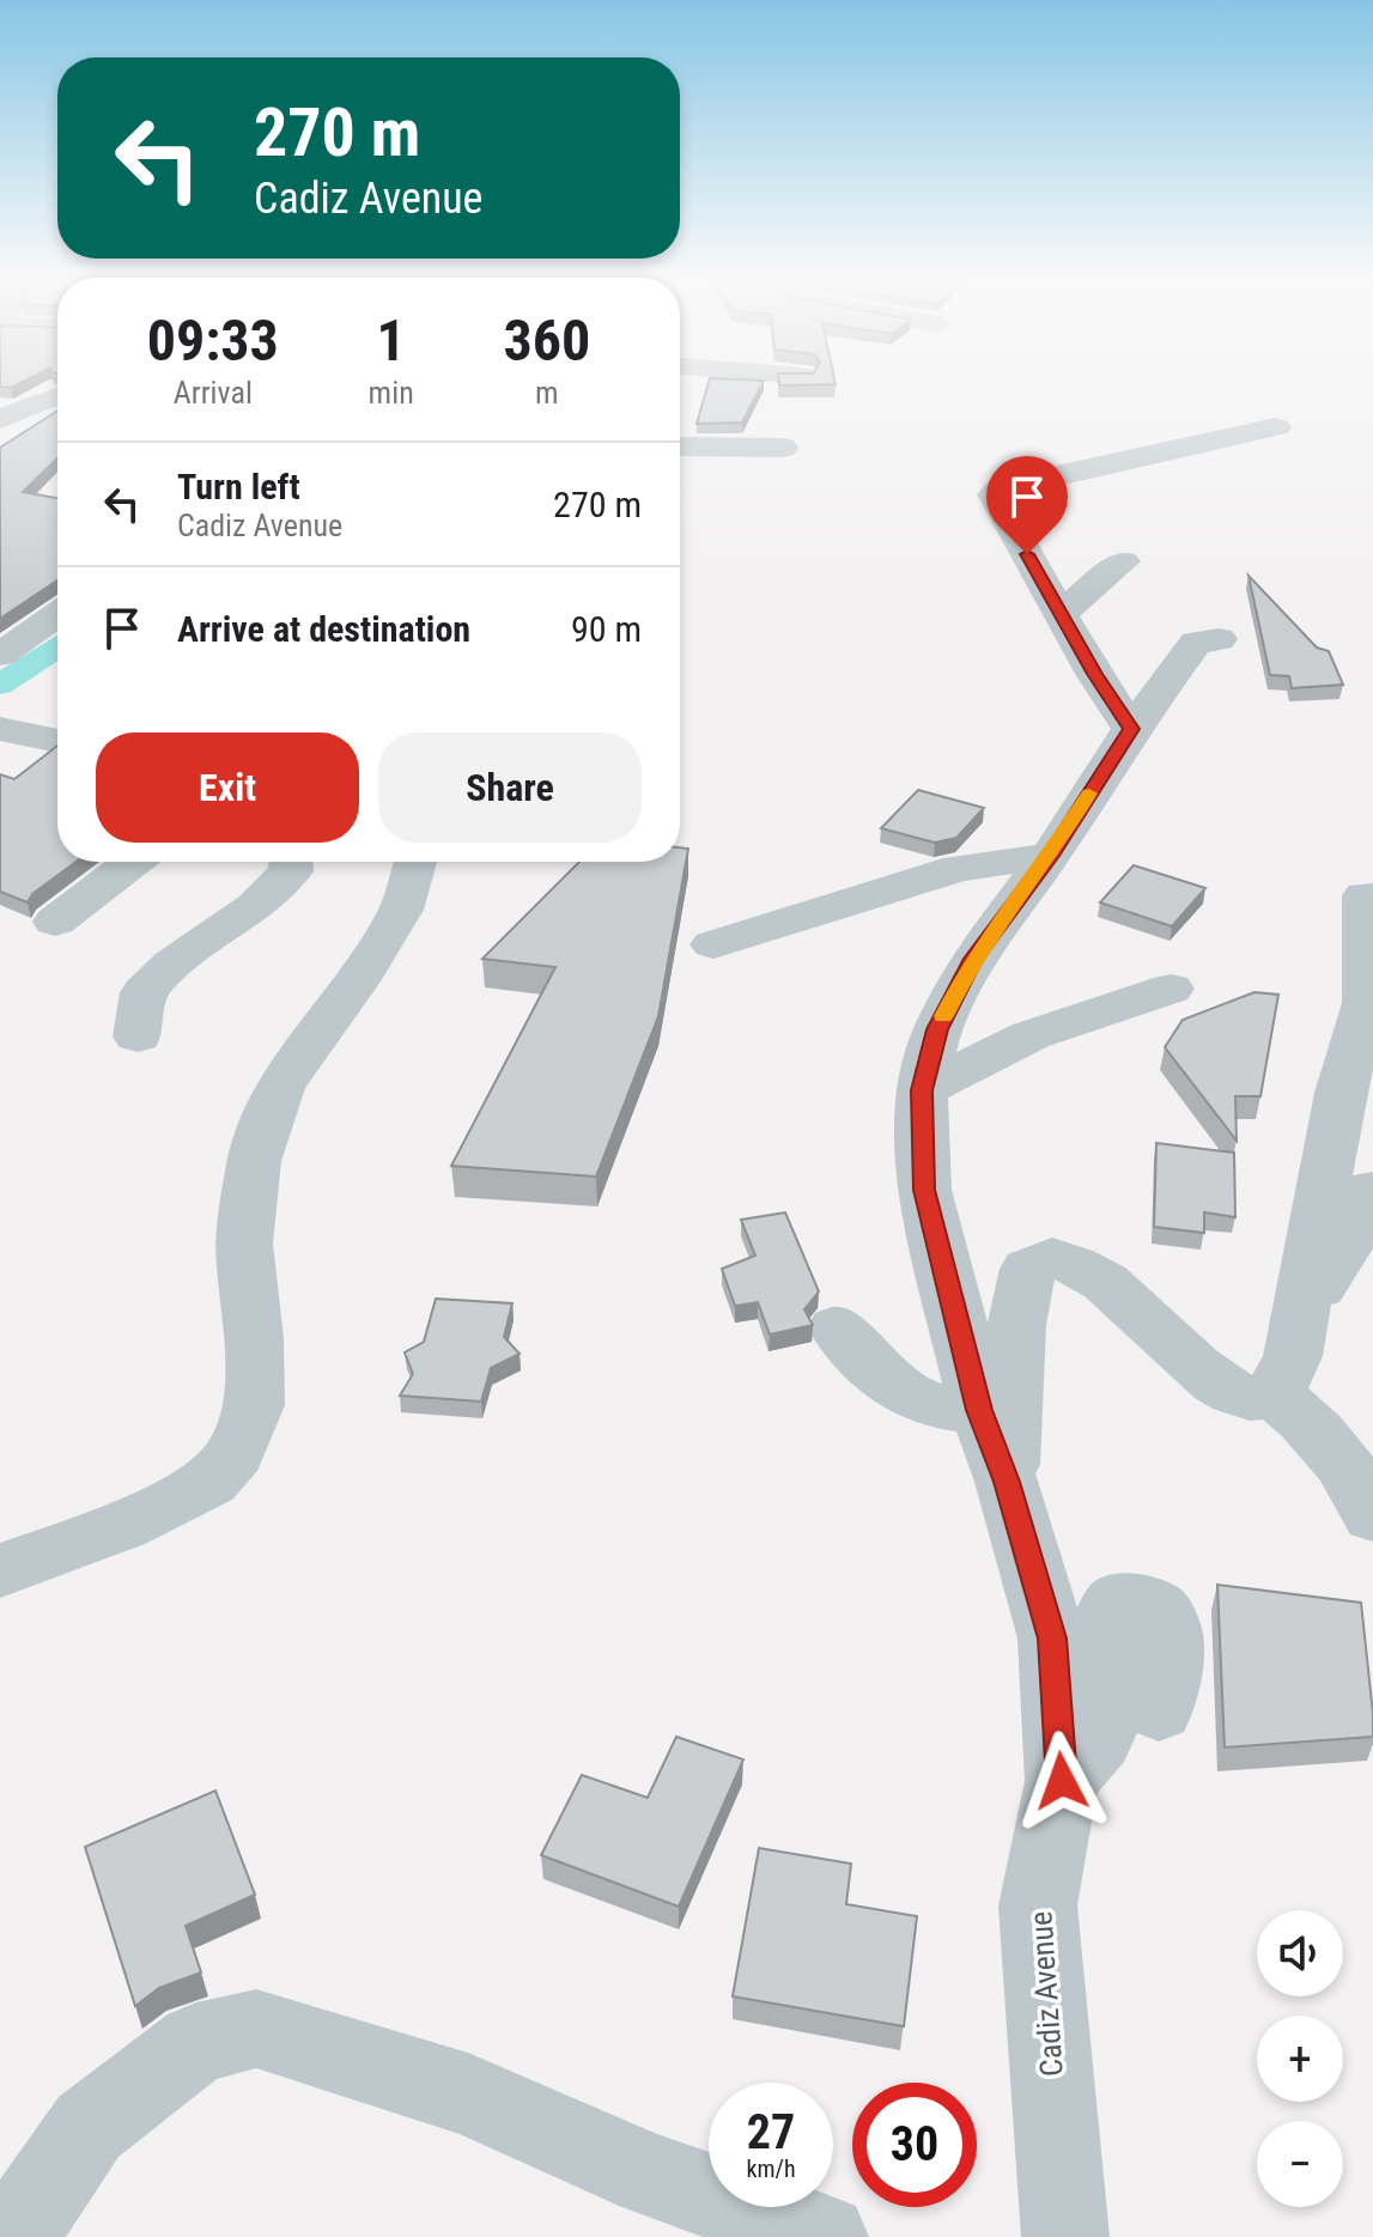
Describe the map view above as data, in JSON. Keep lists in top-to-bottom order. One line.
{"streets":{"street":["Cadiz Avenue"]},"page":{"turn":["270 m","Cadiz Avenue"],"eta":["09:33","Arrival","1","min","360","m"],"list":[{"name":"Turn left","note":"Cadiz Avenue","value":"270 m"},{"name":"Arrive at destination","value":"90 m"}],"buttons":["Exit","Share"],"map_buttons":["+","−"],"speed":"27 km/h","limit":"30"}}
